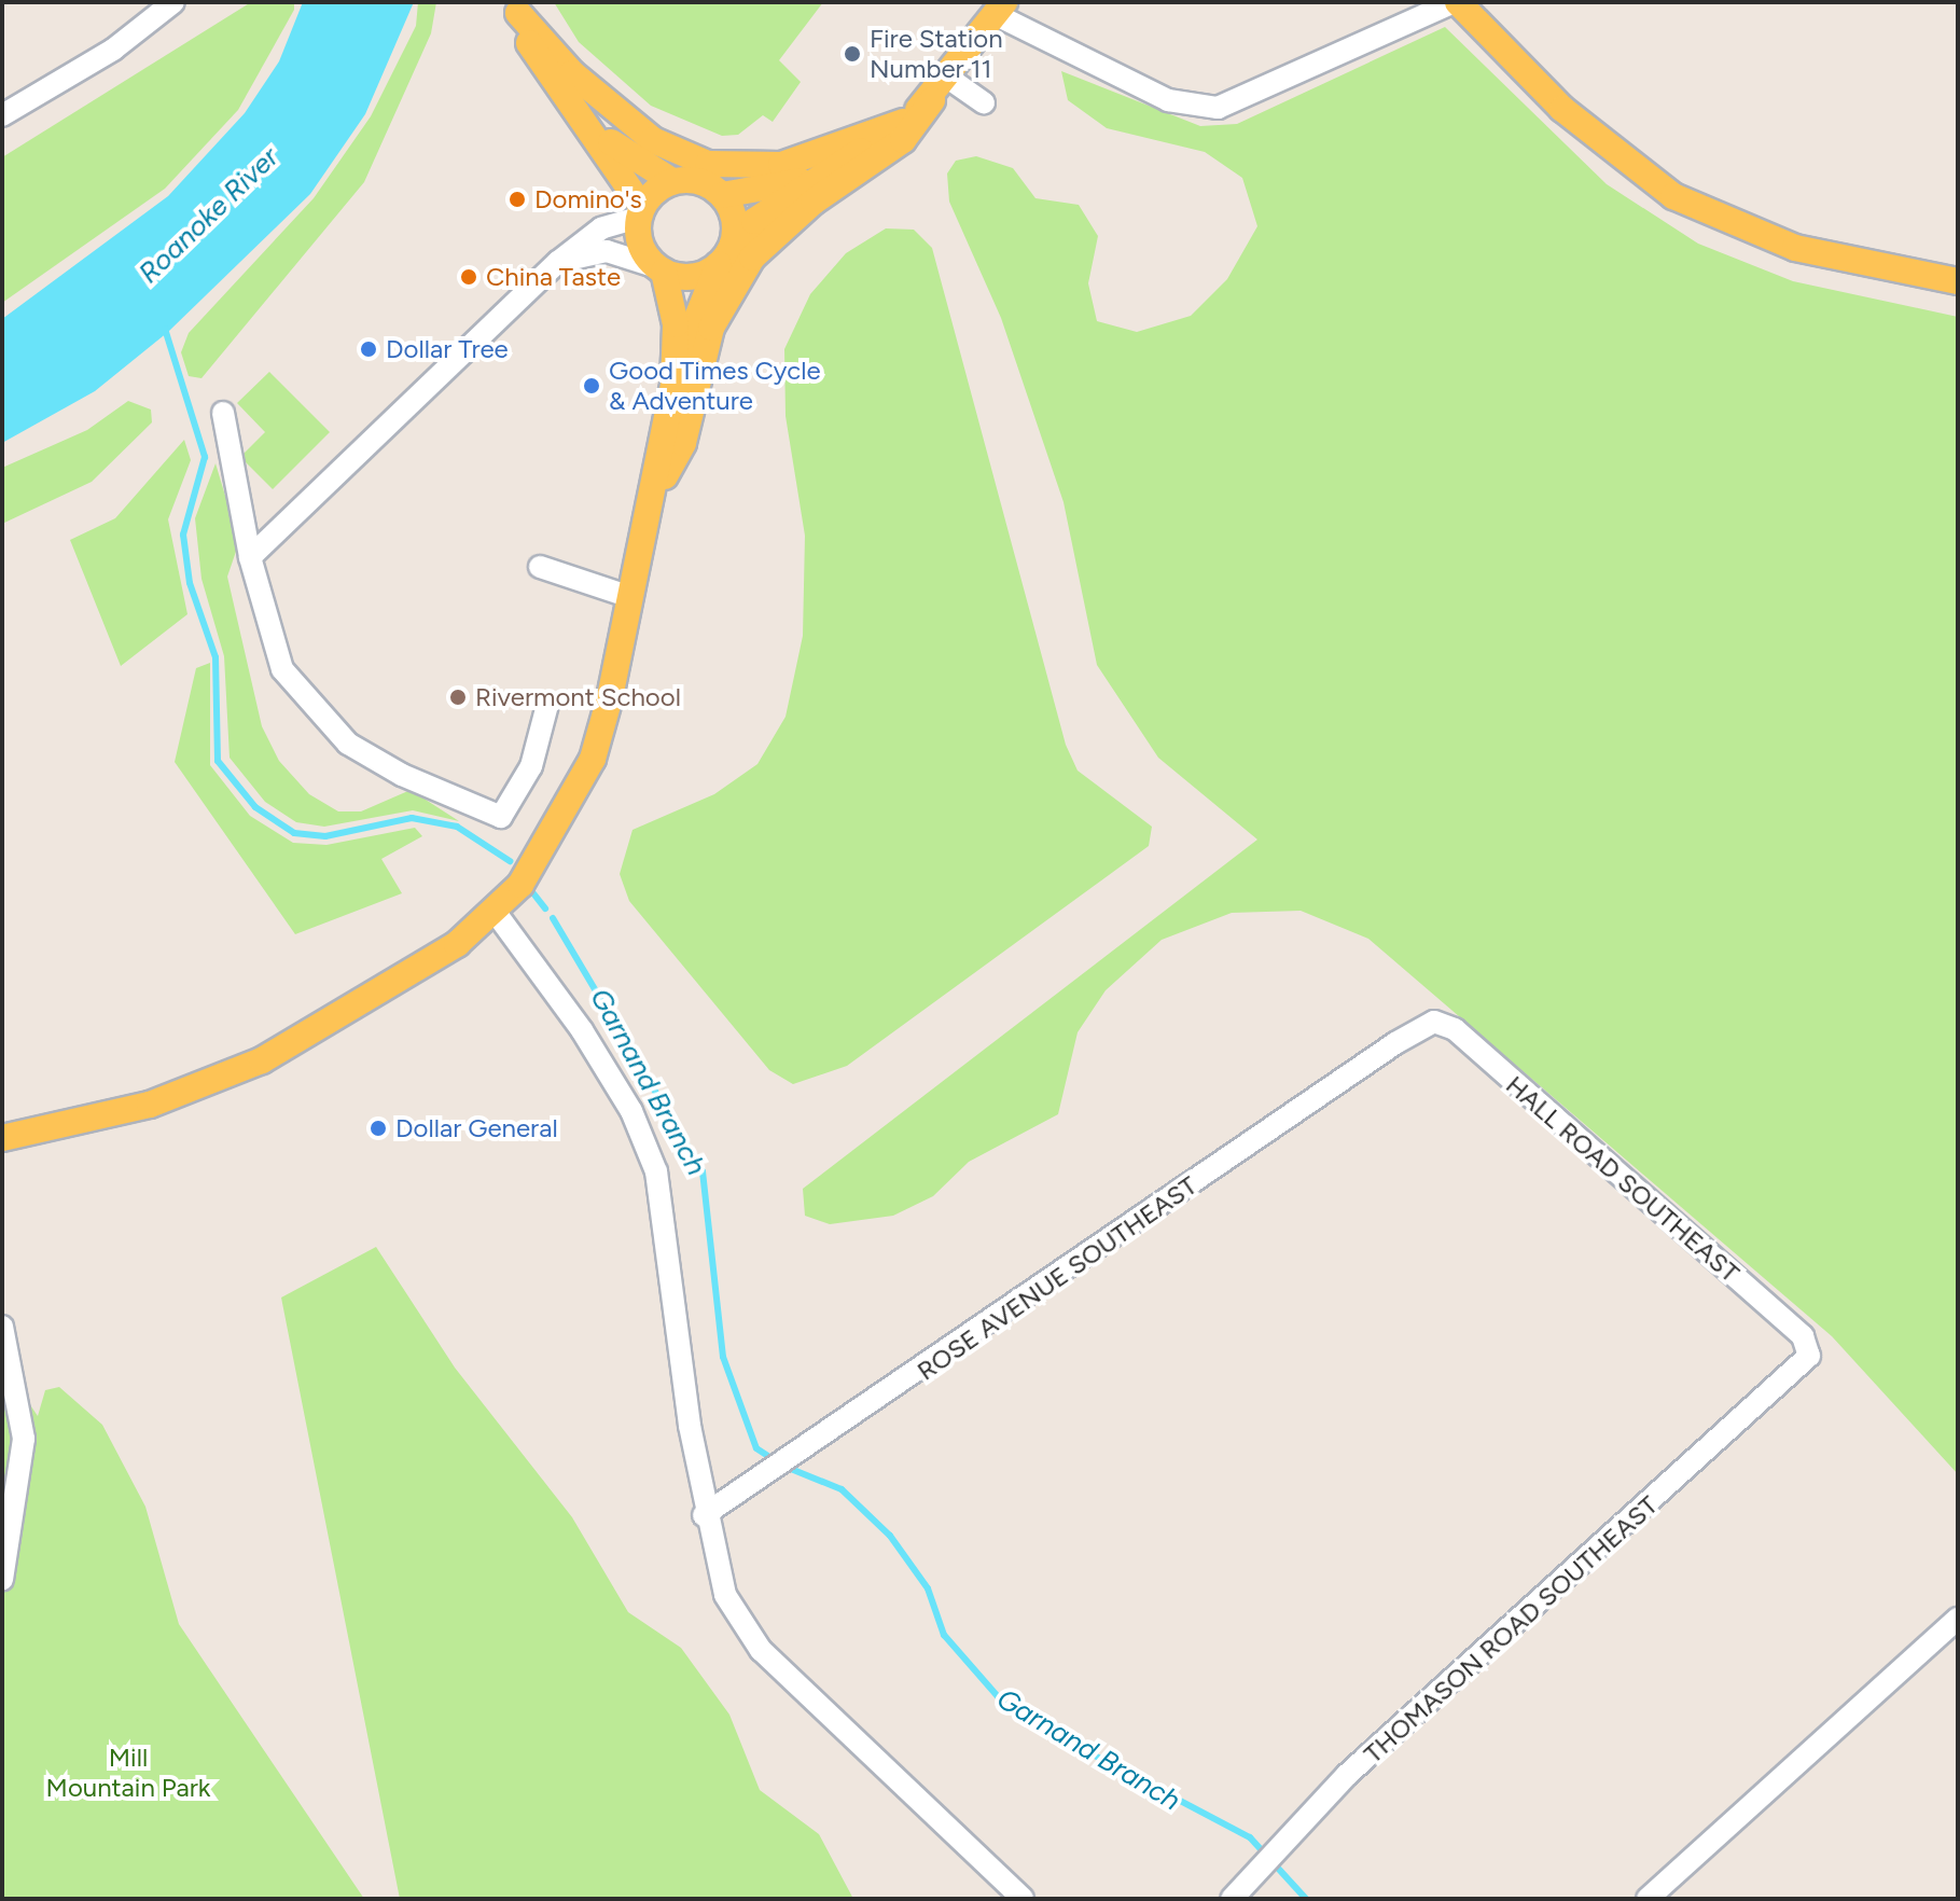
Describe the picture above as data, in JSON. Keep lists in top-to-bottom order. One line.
{"streets":{"street":["HALL ROAD SOUTHEAST","ROSE AVENUE SOUTHEAST","THOMASON ROAD SOUTHEAST"]},"crossings":[["HALL ROAD SOUTHEAST","ROSE AVENUE SOUTHEAST"],["HALL ROAD SOUTHEAST","THOMASON ROAD SOUTHEAST"]],"water":["Roanoke River","Garnand Branch"],"parks":["Mill Mountain Park"],"places":["Fire Station Number 11","Domino's","China Taste","Dollar Tree","Good Times Cycle & Adventure","Rivermont School","Dollar General"]}
